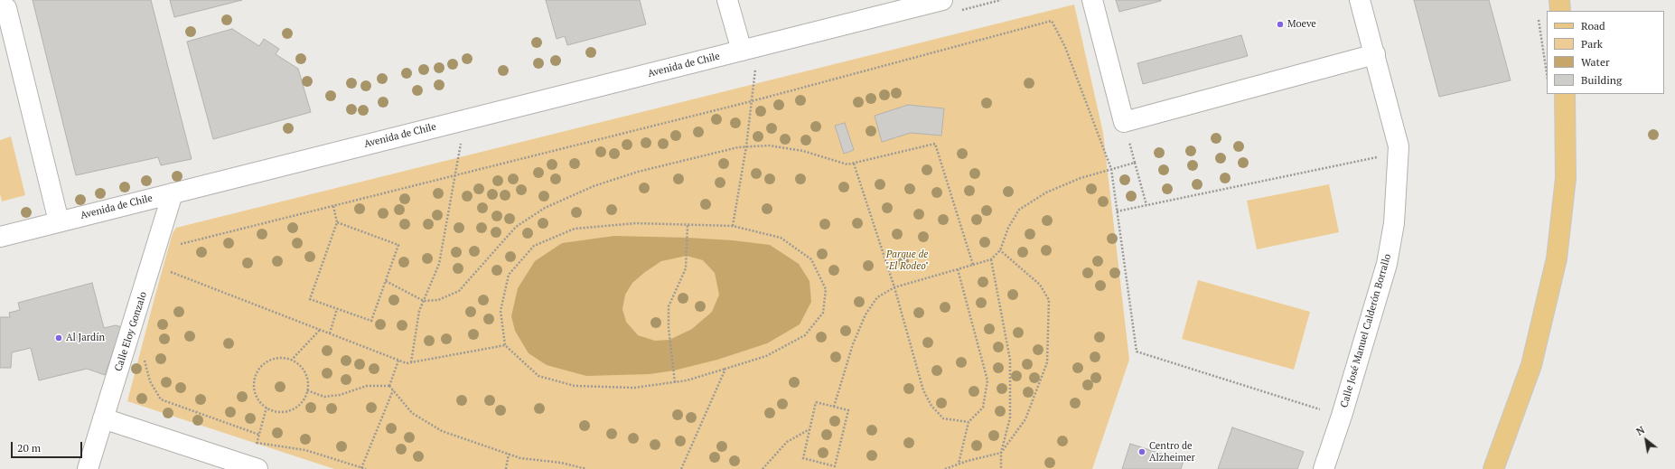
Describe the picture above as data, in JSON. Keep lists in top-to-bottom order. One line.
{"streets":{"street":["Avenida de Chile","Calle José Manuel Calderón Borrallo","Calle Eloy Gonzalo"]},"crossings":[["Avenida de Chile","Calle Eloy Gonzalo"]],"parks":["Parque de \"El Rodeo\""],"places":["Moeve","Al Jardín","Centro de Alzheimer"],"legend":["Road","Park","Water","Building"],"scale_bar":"20 m","north":"top left"}
